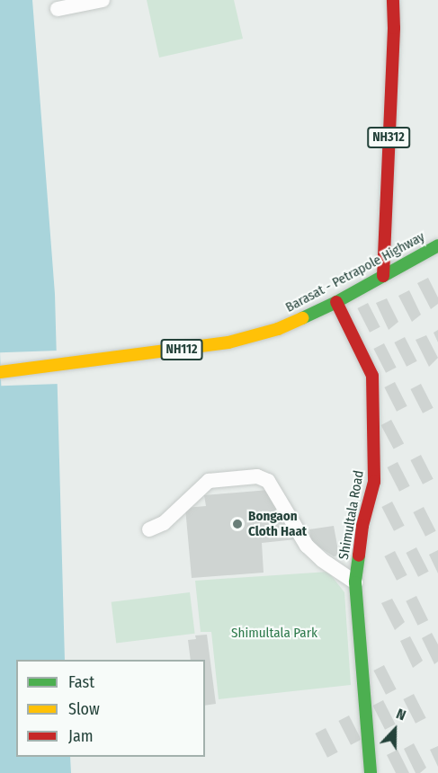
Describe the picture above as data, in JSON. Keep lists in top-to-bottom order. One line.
{"streets":{"main road":["NH312","Barasat - Petrapole Highway","NH112","Shimultala Road"]},"crossings":[["NH312","Barasat - Petrapole Highway"],["Barasat - Petrapole Highway","Shimultala Road"]],"parks":["Shimultala Park"],"places":["Bongaon Cloth Haat"],"legend":["Fast","Slow","Jam"],"north":"top"}
